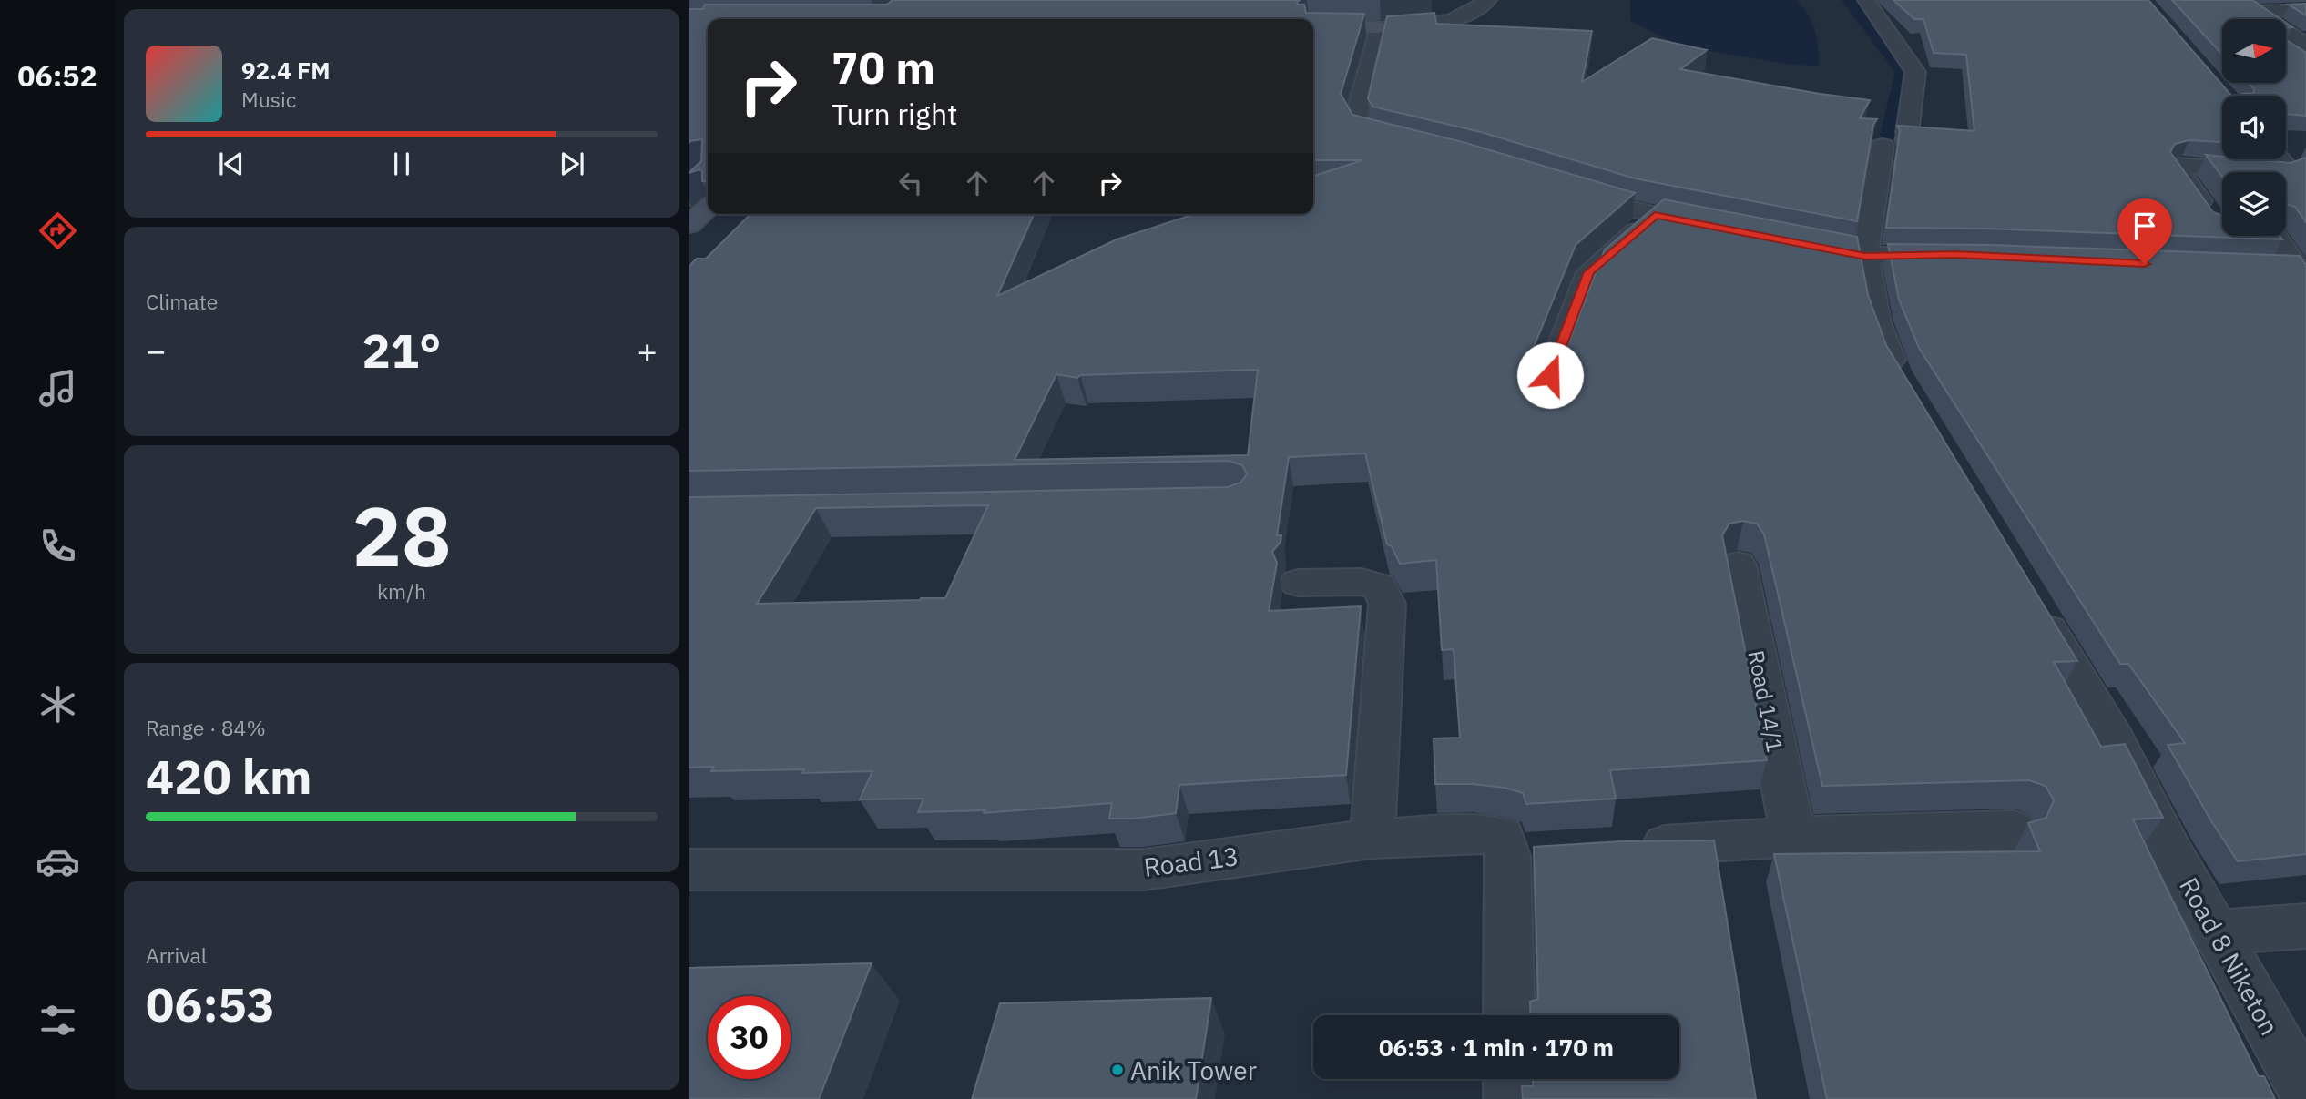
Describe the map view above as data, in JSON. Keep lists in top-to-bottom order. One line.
{"streets":{"street":["Road 14/1","Road 13","Road 8 Niketon"]},"places":["Anik Tower"],"north":"right","page":{"tabs":"06:52","turn":["70 m","Turn right"],"song":["92.4 FM","Music"],"tile":["Climate",["28","km/h"],["Range · 84%","420 km"],["Arrival","06:53"]],"heat":["−","21°","+"],"limit":"30","trip":"06:53 · 1 min · 170 m"}}
